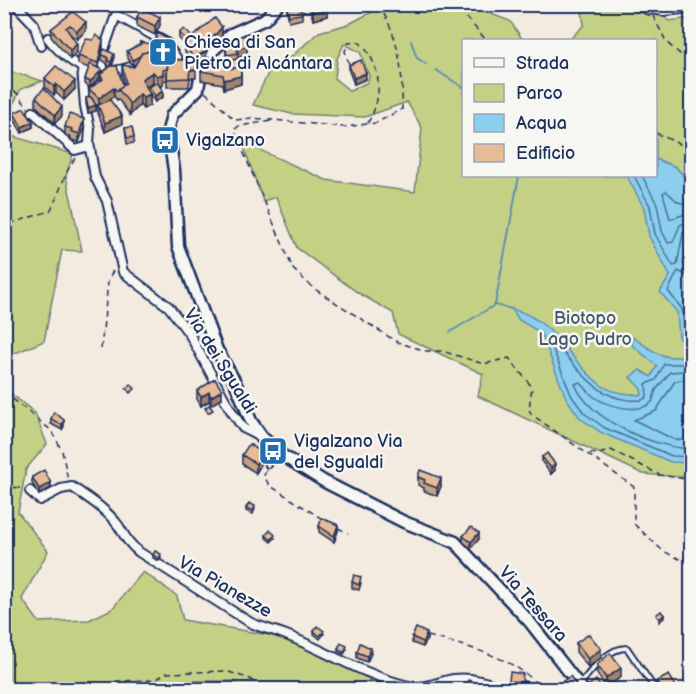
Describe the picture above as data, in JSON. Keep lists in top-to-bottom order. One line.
{"streets":{"street":["Via dei Sgualdi","Via Pianezze","Via Tessara"]},"crossings":[["Via dei Sgualdi","Via Tessara"]],"parks":["Biotopo Lago Pudro"],"places":{"church":["Chiesa di San Pietro di Alcántara"],"bus stop":["Vigalzano","Vigalzano Via del Sgualdi"]},"legend":["Strada","Parco","Acqua","Edificio"]}
